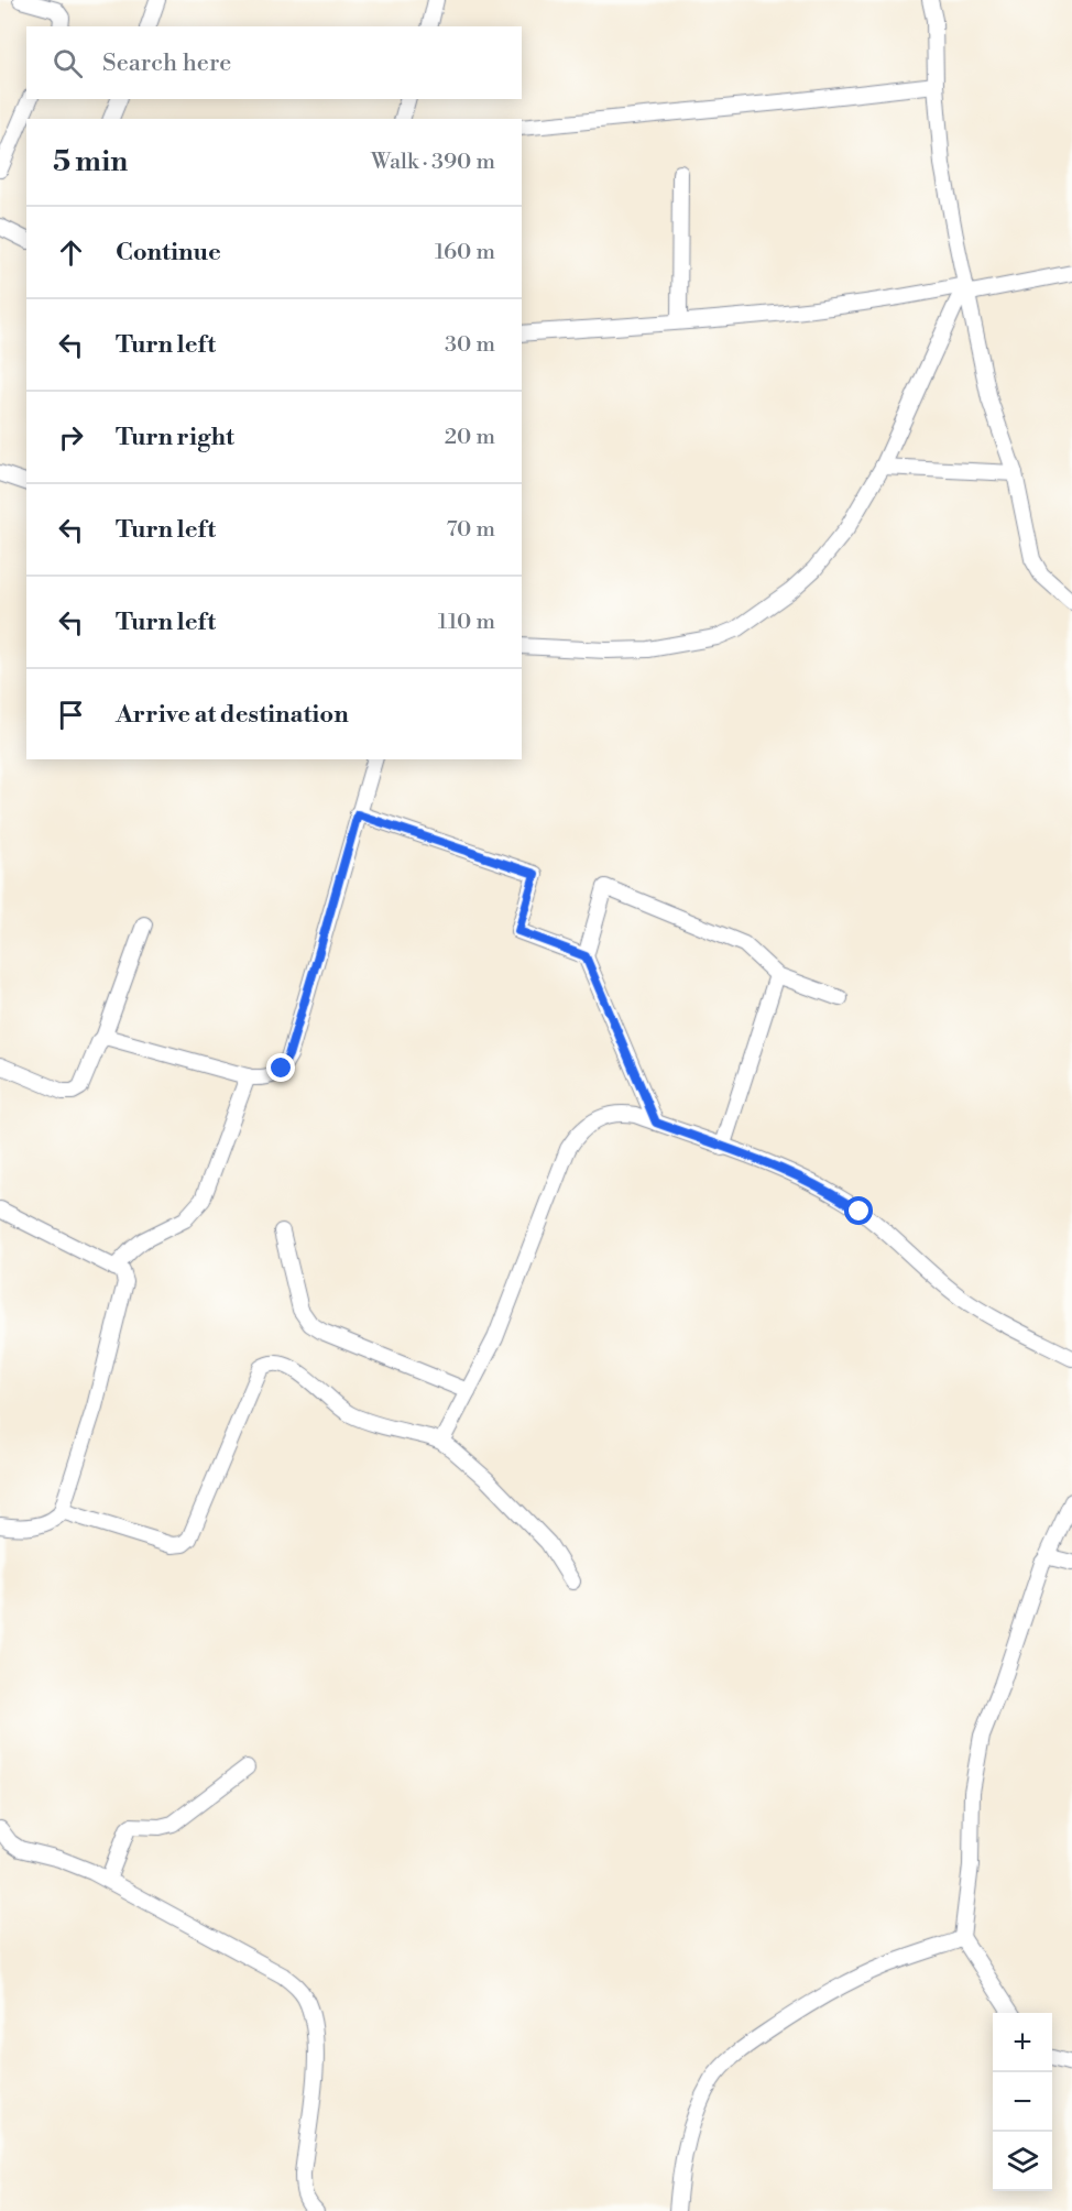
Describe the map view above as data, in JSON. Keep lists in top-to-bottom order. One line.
{"page":{"search":"Search here","heading":["5 min","Walk · 390 m"],"list":[["Continue","160 m"],["Turn left","30 m"],["Turn right","20 m"],["Turn left","70 m"],["Turn left","110 m"],"Arrive at destination"],"map_buttons":["+","−"]}}
